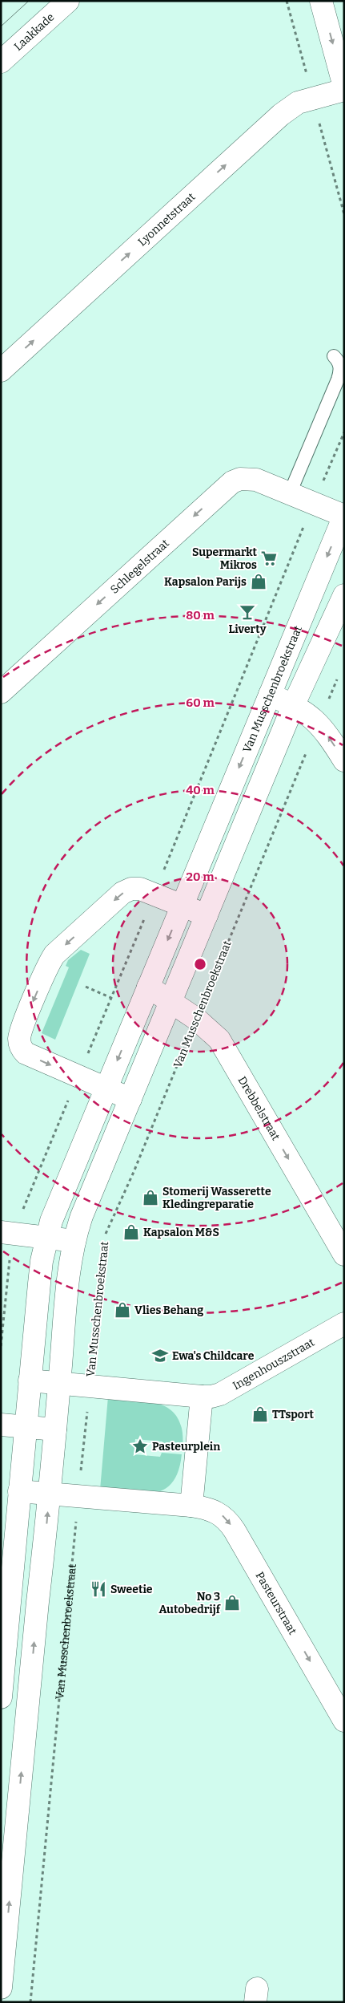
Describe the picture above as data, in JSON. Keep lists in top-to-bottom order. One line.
{"streets":{"street":["Laakkade","Lyonnetstraat","Schlegelstraat","Van Musschenbroekstraat","Drebbelstraat","Ingenhouszstraat","Pasteurstraat"]},"crossings":[["Schlegelstraat","Van Musschenbroekstraat"],["Van Musschenbroekstraat","Drebbelstraat"]],"one_way":["Lyonnetstraat","Schlegelstraat","Drebbelstraat","Pasteurstraat"],"places":{"supermarket":["Supermarkt Mikros"],"shop":["Kapsalon Parijs","Stomerij Wasserette Kledingreparatie","Kapsalon M&S","Vlies Behang","TTsport","No 3 Autobedrijf"],"bar":["Liverty"],"school or university":["Ewa's Childcare"],"place":["Pasteurplein"],"restaurant":["Sweetie"]},"rings":["80 m","60 m","40 m","20 m"]}
